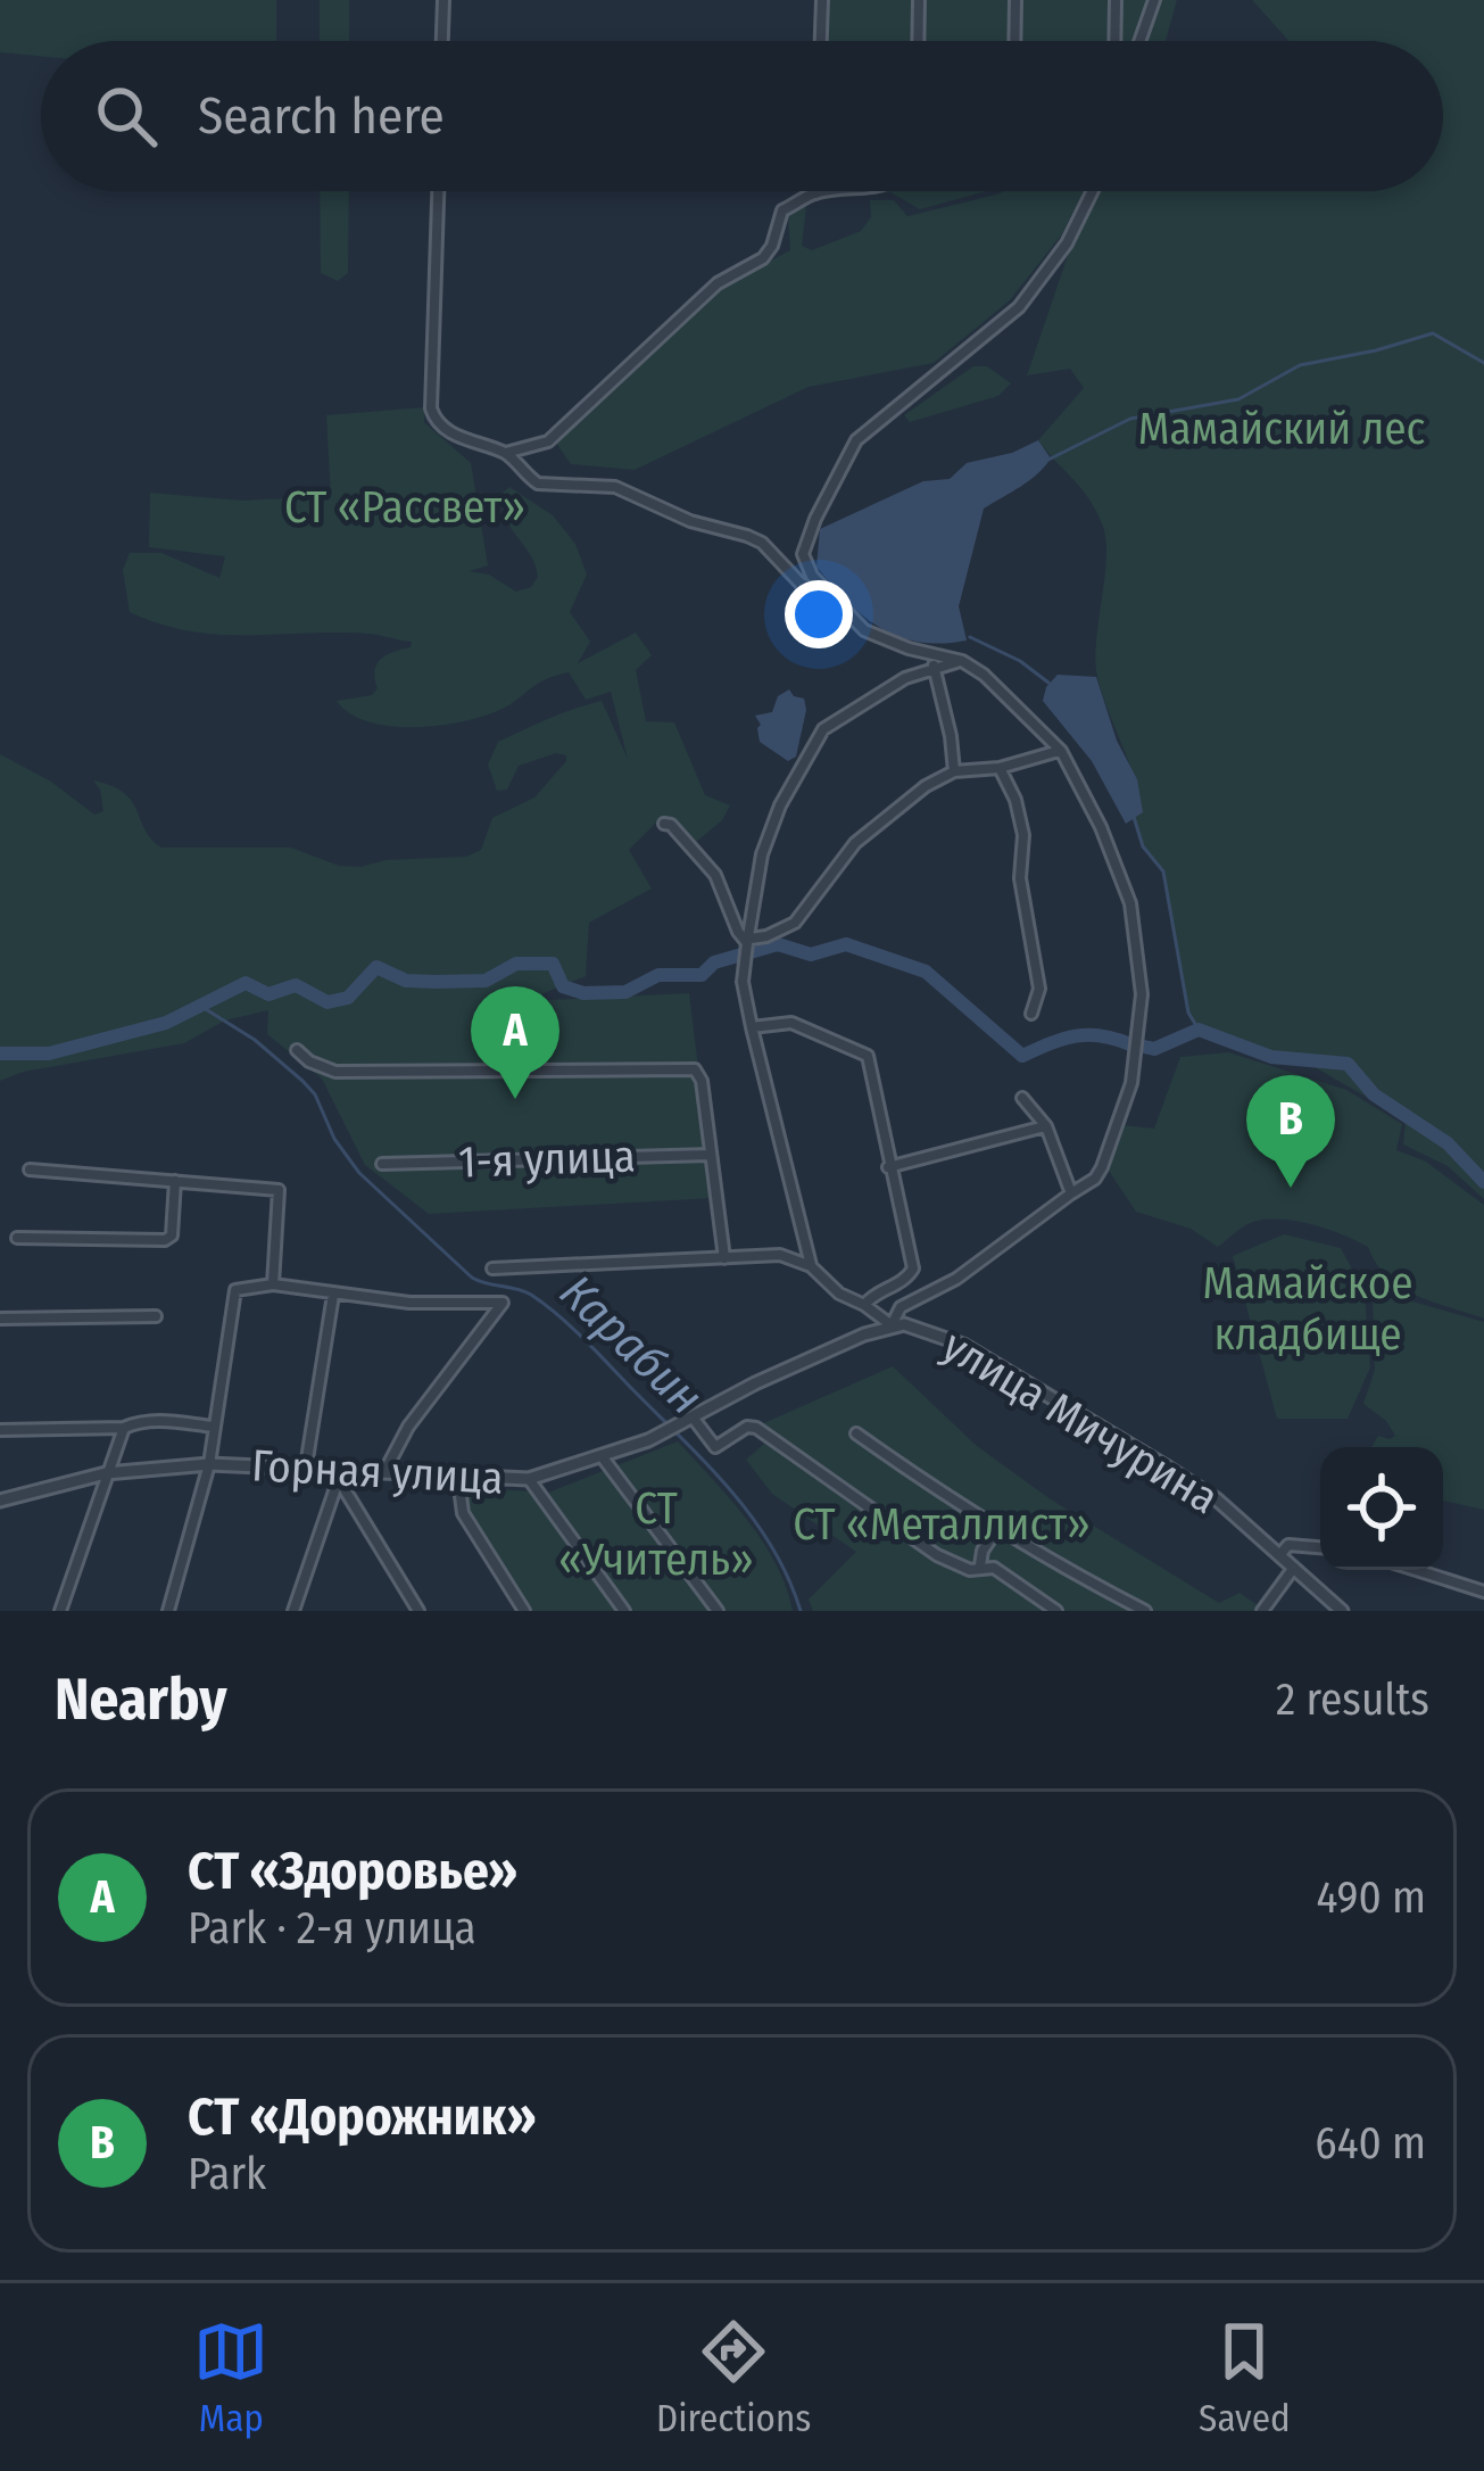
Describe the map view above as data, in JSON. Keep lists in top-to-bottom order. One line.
{"streets":{"street":["1-я улица","улица Мичурина","Горная улица"]},"crossings":[["улица Мичурина","Горная улица"]],"water":["Карабин"],"parks":["Мамайский лес","СТ «Рассвет»","Мамайское кладбище","СТ «Учитель»","СТ «Металлист»"],"page":{"search":"Search here","pins":["A","B"],"heading":["Nearby","2 results"],"list":[{"mark":"A","name":"СТ «Здоровье»","note":"Park · 2-я улица","value":"490 m"},{"mark":"B","name":"СТ «Дорожник»","note":"Park","value":"640 m"}],"nav":["Map","Directions","Saved"]}}
